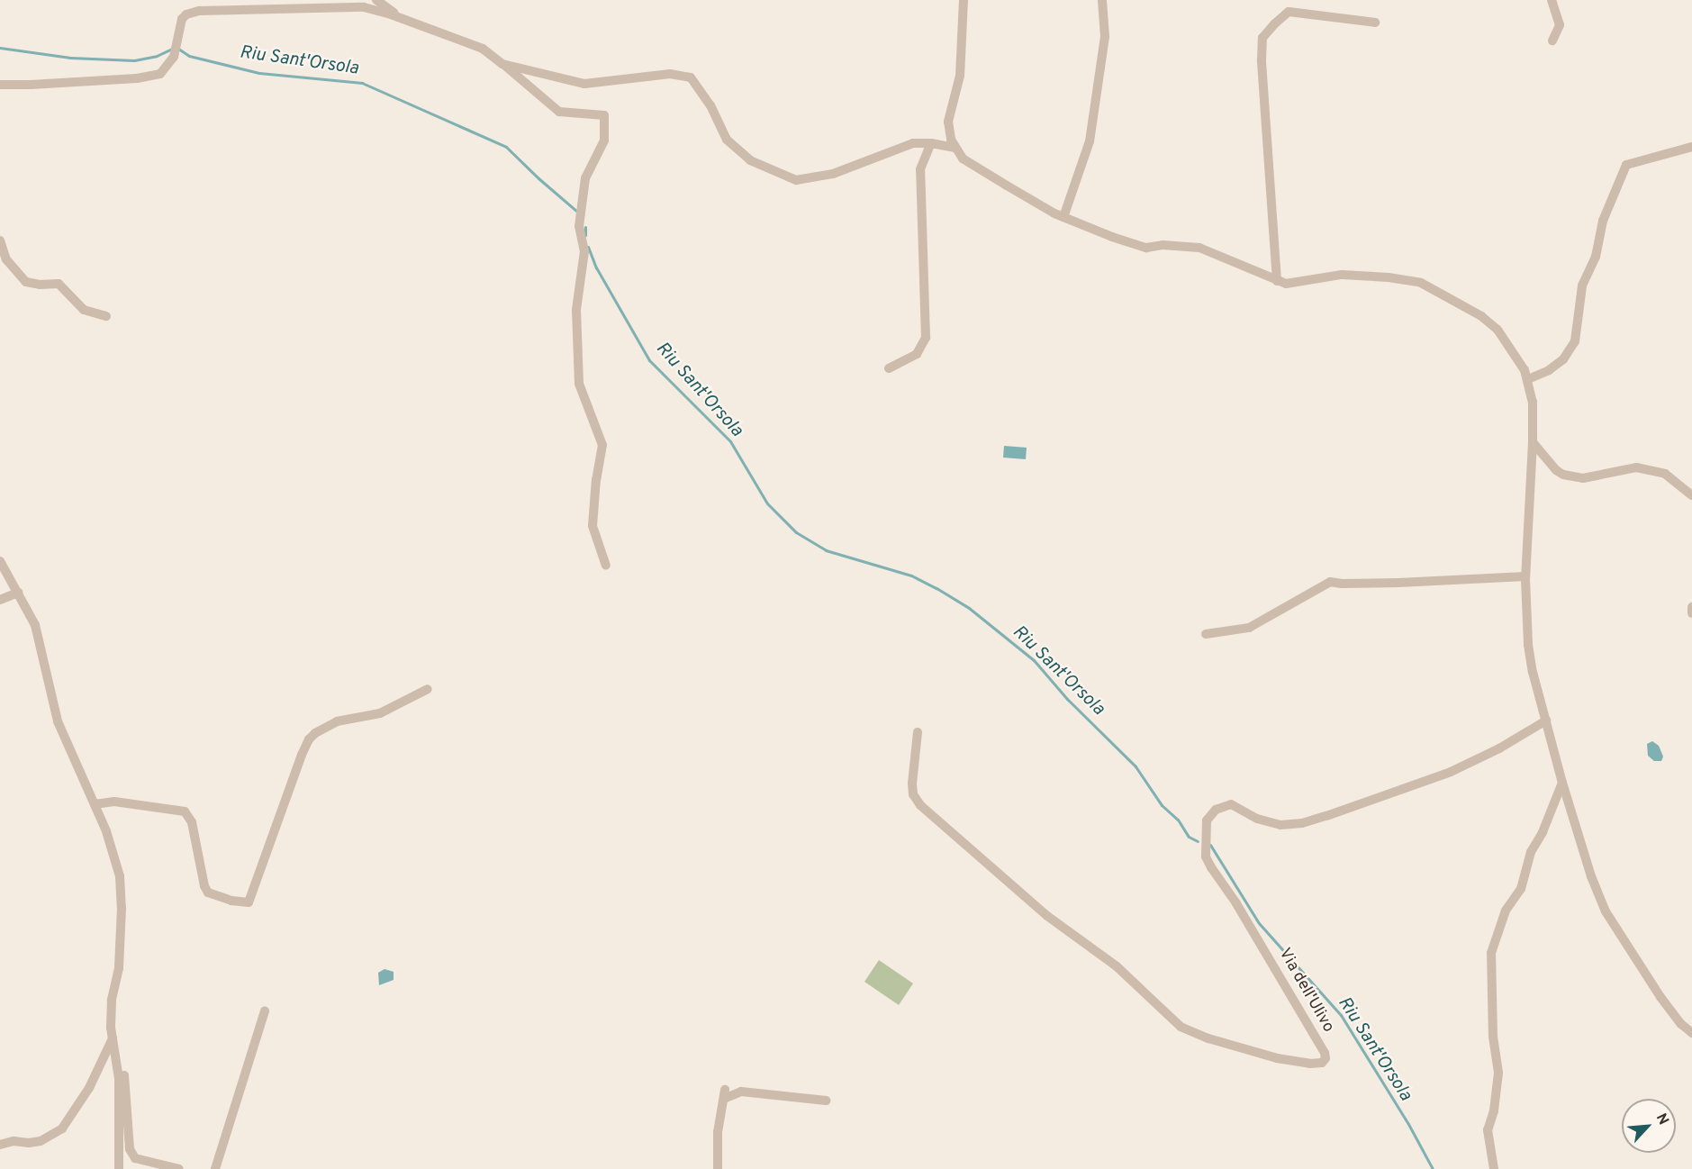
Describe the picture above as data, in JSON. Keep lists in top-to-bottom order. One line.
{"streets":{"street":["Via dell'Ulivo"]},"water":["Riu Sant'Orsola"],"north":"top right"}
